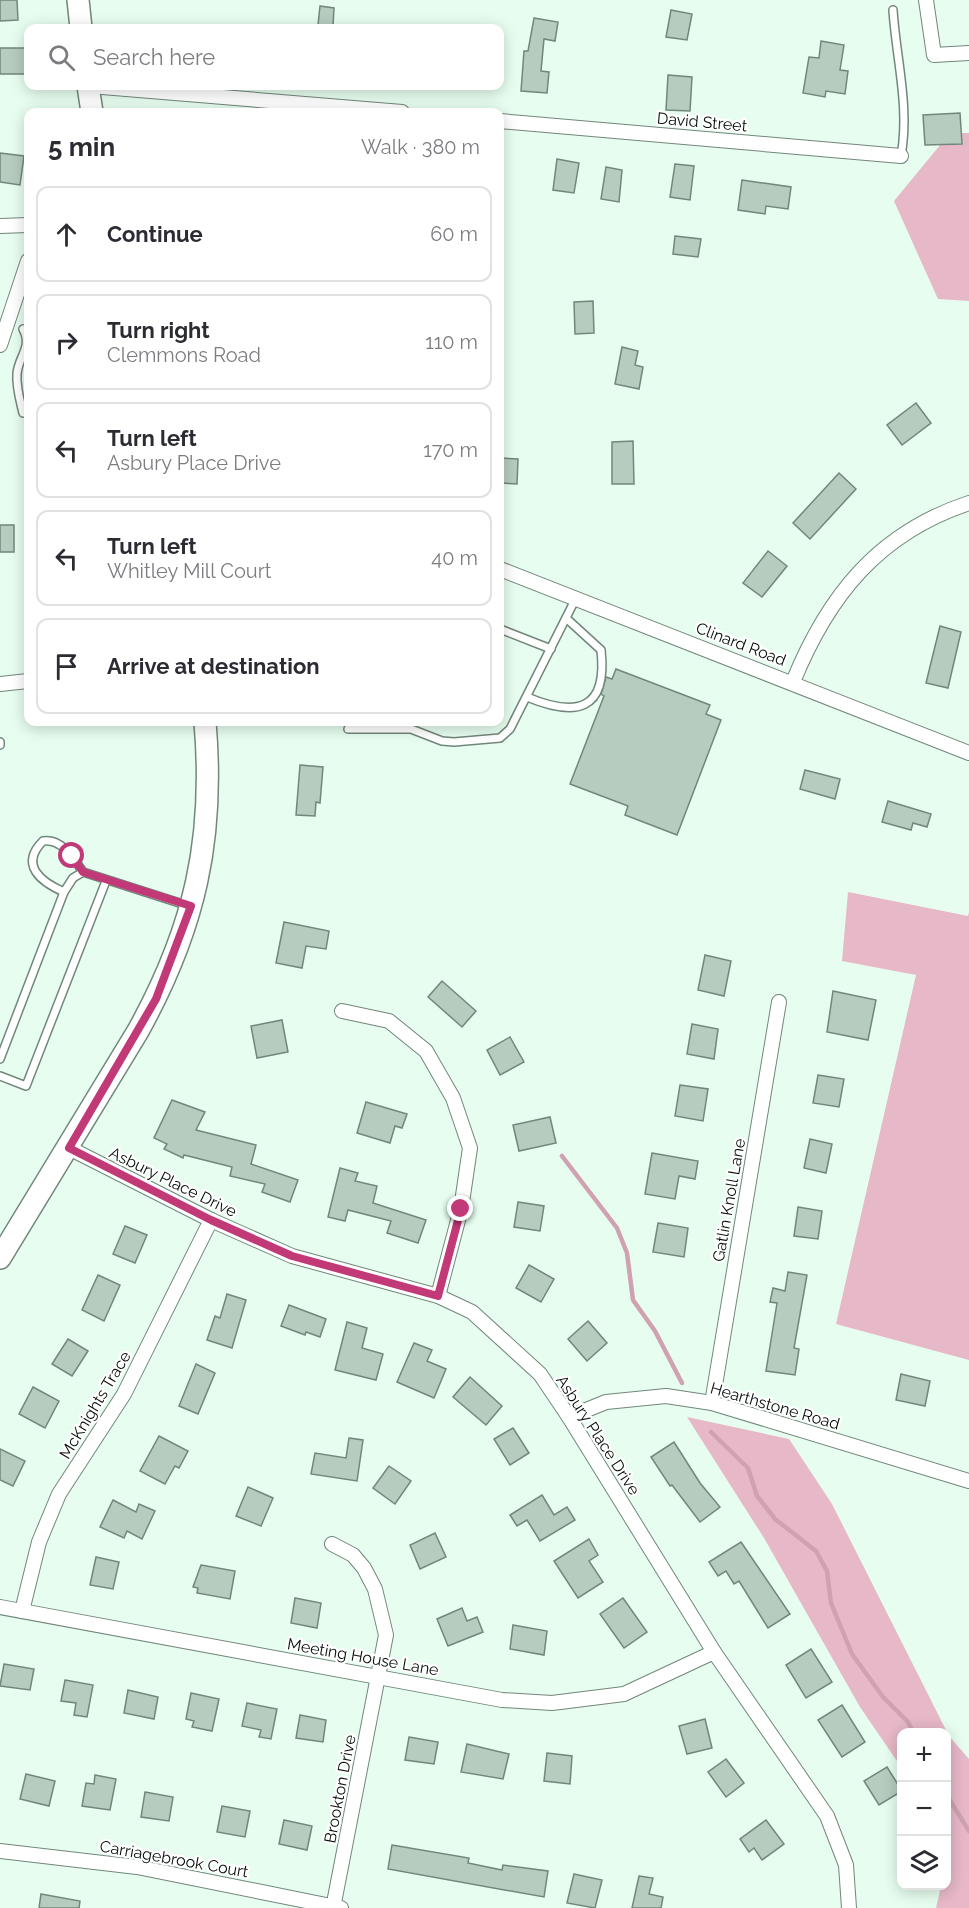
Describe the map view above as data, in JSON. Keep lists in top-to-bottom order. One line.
{"streets":{"street":["David Street","Clinard Road","Asbury Place Drive","Gatlin Knoll Lane","McKnights Trace","Hearthstone Road","Meeting House Lane","Brookton Drive","Carriagebrook Court"]},"crossings":[["Asbury Place Drive","McKnights Trace"],["Asbury Place Drive","Hearthstone Road"],["Asbury Place Drive","Meeting House Lane"],["Gatlin Knoll Lane","Hearthstone Road"],["McKnights Trace","Meeting House Lane"],["Meeting House Lane","Brookton Drive"],["Brookton Drive","Carriagebrook Court"]],"page":{"search":"Search here","heading":["5 min","Walk · 380 m"],"list":[["Continue","60 m"],["Turn right","Clemmons Road","110 m"],["Turn left","Asbury Place Drive","170 m"],["Turn left","Whitley Mill Court","40 m"],"Arrive at destination"],"map_buttons":["+","−"]}}
